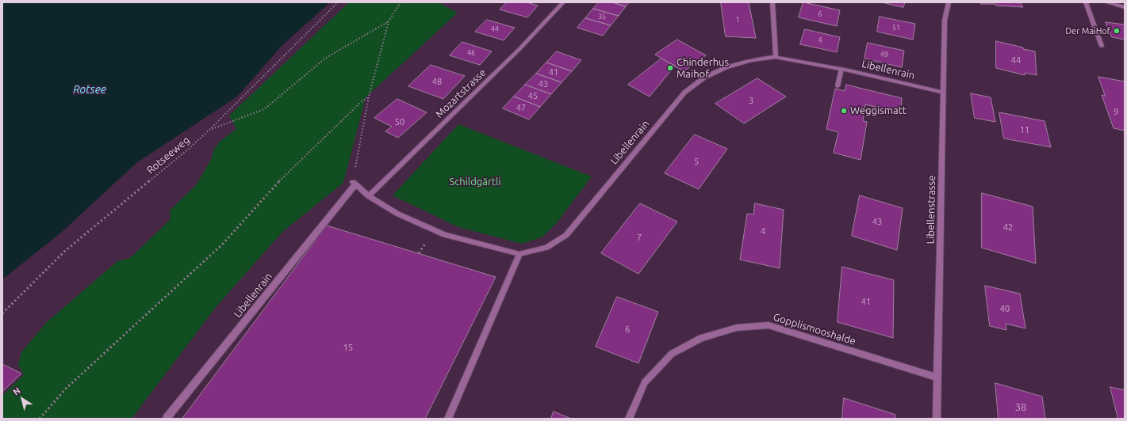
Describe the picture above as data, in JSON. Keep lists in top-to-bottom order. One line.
{"streets":{"street":["Libellenrain","Mozartstrasse","Libellenstrasse","Gopplismooshalde"],"path":["Rotseeweg"]},"crossings":[["Libellenrain","Mozartstrasse"],["Libellenrain","Libellenstrasse"],["Libellenstrasse","Gopplismooshalde"]],"water":["Rotsee"],"parks":["Schildgärtli"],"places":["Der MaiHof","Chinderhus Maihof","Weggismatt"],"house_numbers":["6","35","1","51","44","4","46","49","44","41","48","43","45","3","47","9","50","11","5","43","42","4","7","41","40","6","15","38"],"north":"top left"}
